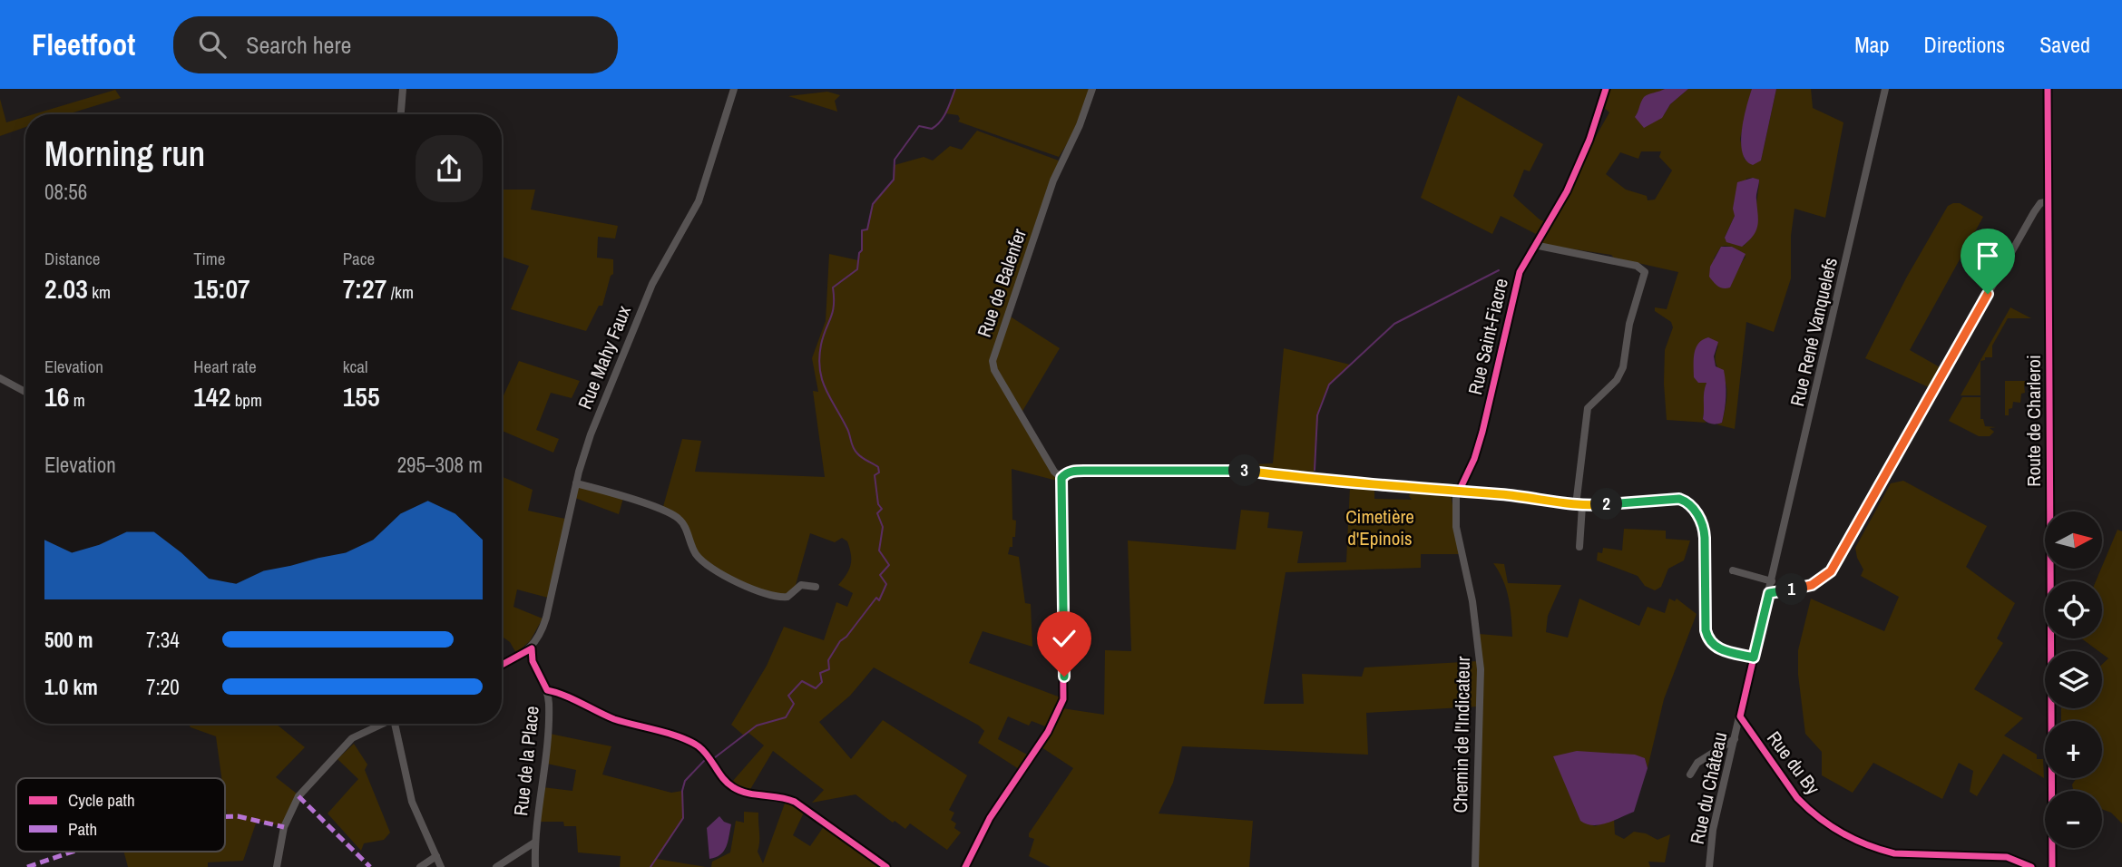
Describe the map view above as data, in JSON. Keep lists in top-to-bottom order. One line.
{"streets":{"main road":["Route de Charleroi"],"street":["Rue de Balenfer","Rue René Vanquelefs","Rue Saint-Fiacre","Rue Mahy Faux","Chemin de l'Indicateur","Rue de la Place","Rue du By","Rue du Château"]},"crossings":[["Rue Saint-Fiacre","Chemin de l'Indicateur"],["Rue Mahy Faux","Rue de la Place"],["Rue du By","Rue du Château"]],"parks":["Cimetière d'Epinois"],"legend":["Cycle path","Path"],"north":"right","page":{"header":"Fleetfoot","search":"Search here","nav":["Map","Directions","Saved"],"heading":["Morning run","08:56"],"stats":[["Distance","2.03 km"],["Time","15:07"],["Pace","7:27 /km"],["Elevation","16 m"],["Heart rate","142 bpm"],["kcal","155"]],"chart":["Elevation","295–308 m"],"pins":["3","2","1"],"map_buttons":["+","−"],"list":[{"name":"500 m","note":"7:34"},{"name":"1.0 km","note":"7:20"}]}}
